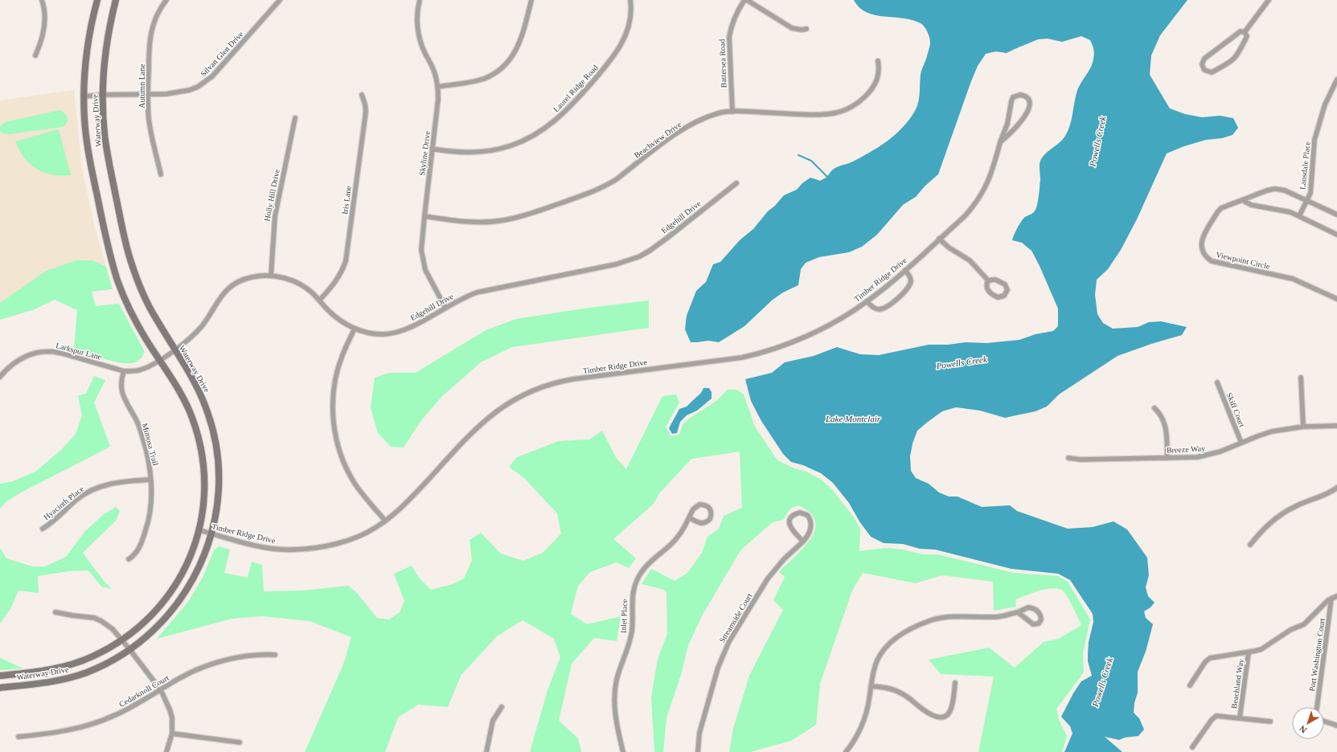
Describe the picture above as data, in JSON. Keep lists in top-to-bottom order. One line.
{"streets":{"main road":["Waterway Drive"],"street":["Silvan Glen Drive","Battersea Road","Autumn Lane","Laurel Ridge Road","Beachview Drive","Skyline Drive","Lansdale Place","Holly Hill Drive","Iris Lane","Edgehill Drive","Viewpoint Circle","Timber Ridge Drive","Larkspur Lane","Skiff Court","Mimosa Trail","Breeze Way","Hyacinth Place","Inlet Place","Streamside Court","Port Washington Court","Beachland Way","Cedarknoll Court"]},"crossings":[["Silvan Glen Drive","Autumn Lane"],["Silvan Glen Drive","Waterway Drive"],["Battersea Road","Beachview Drive"],["Laurel Ridge Road","Skyline Drive"],["Waterway Drive","Edgehill Drive"],["Waterway Drive","Timber Ridge Drive"],["Waterway Drive","Larkspur Lane"],["Beachview Drive","Skyline Drive"],["Skyline Drive","Edgehill Drive"],["Lansdale Place","Viewpoint Circle"],["Holly Hill Drive","Edgehill Drive"],["Iris Lane","Edgehill Drive"],["Edgehill Drive","Larkspur Lane"],["Larkspur Lane","Mimosa Trail"],["Skiff Court","Breeze Way"],["Mimosa Trail","Hyacinth Place"]],"water":["Powells Creek","Lake Montclair"],"north":"bottom left"}
